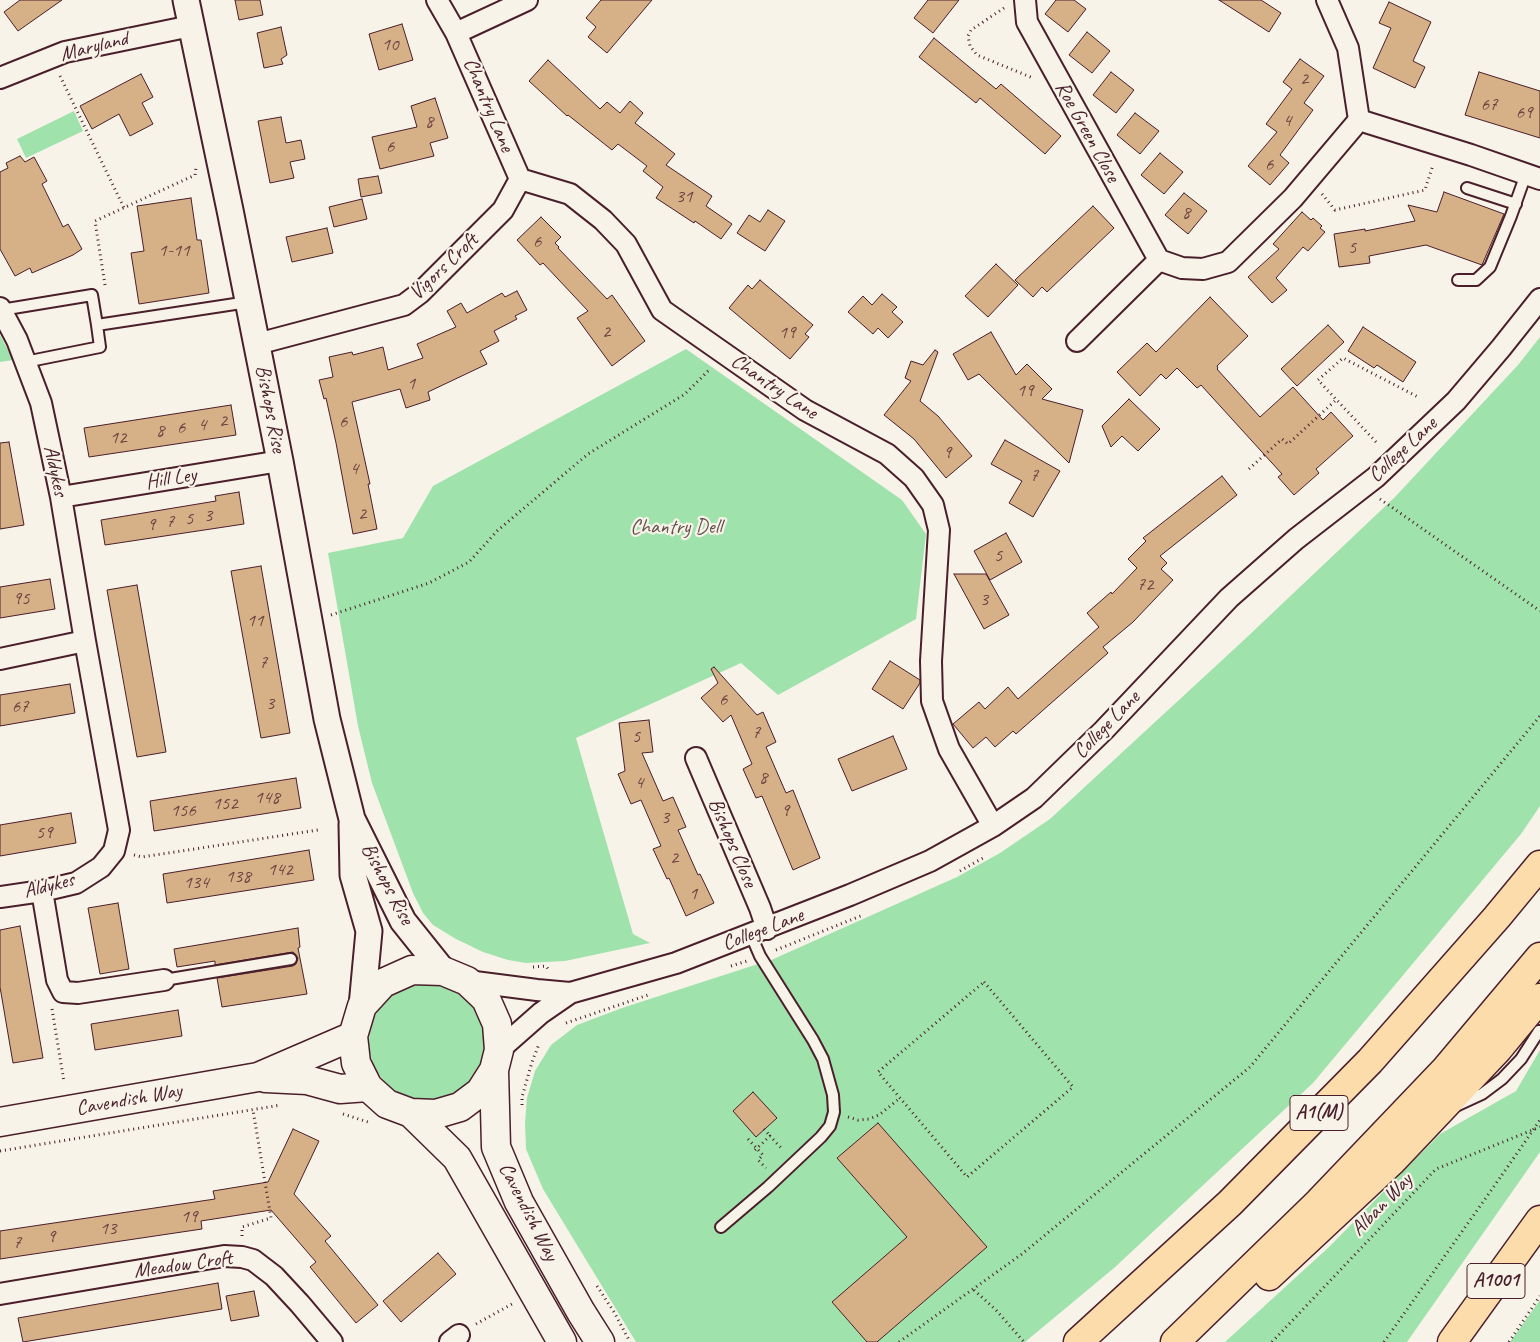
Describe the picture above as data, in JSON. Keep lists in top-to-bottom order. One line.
{"streets":{"main road":["Cavendish Way","A1(M)","A1001"],"street":["Maryland","Chantry Lane","Roe Green Close","Vigors Croft","Bishops Rise","College Lane","Aldykes","Hill Ley","Bishops Close","Meadow Croft"],"path":["Alban Way"]},"crossings":[["Maryland","Bishops Rise"],["Chantry Lane","Vigors Croft"],["Chantry Lane","College Lane"],["Vigors Croft","Bishops Rise"],["Bishops Rise","College Lane"],["Bishops Rise","Hill Ley"],["Bishops Rise","Cavendish Way"],["College Lane","Bishops Close"],["College Lane","Cavendish Way"],["Aldykes","Hill Ley"]],"parks":["Chantry Dell"],"house_numbers":["10","2","67","69","4","8","6","6","31","8","6","5","1-11","2","19","1","19","2","6","4","6","8","12","9","4","7","2","3","5","7","9","5","72","95","3","11","7","6","3","67","7","5","8","4","148","152","156","9","3","59","2","142","138","134","1","19","13","9","7"]}
